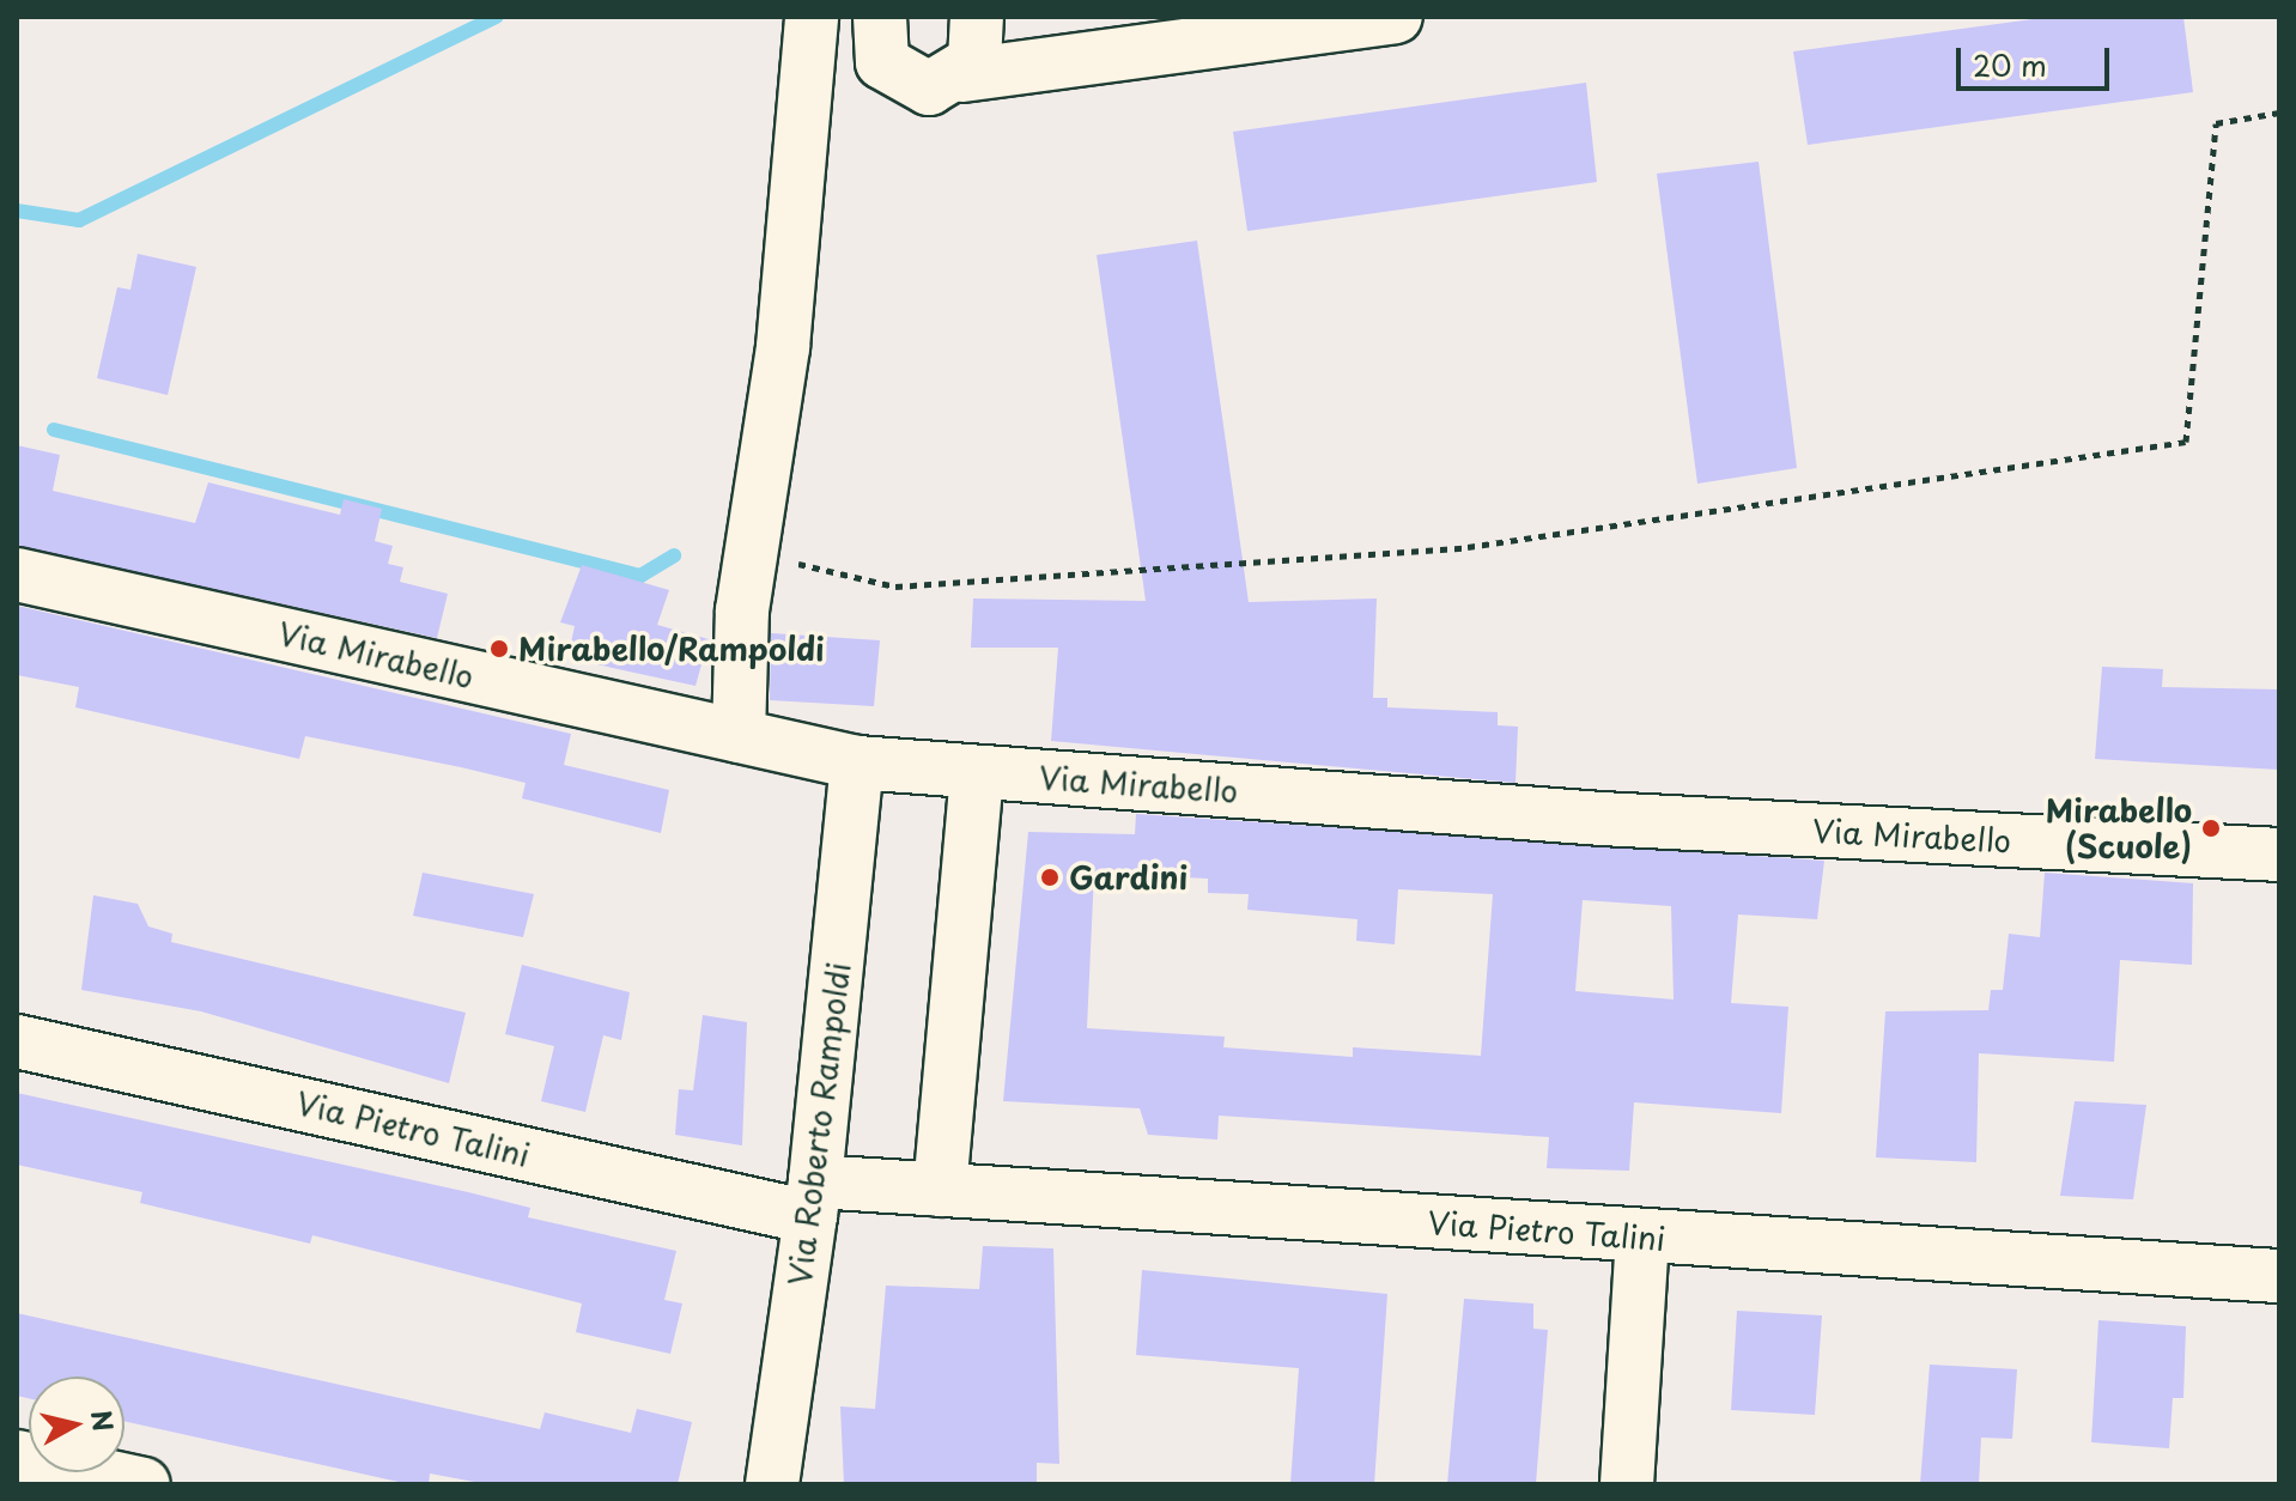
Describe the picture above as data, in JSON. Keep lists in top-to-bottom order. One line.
{"streets":{"street":["Via Mirabello","Via Roberto Rampoldi","Via Pietro Talini"]},"crossings":[["Via Mirabello","Via Roberto Rampoldi"],["Via Roberto Rampoldi","Via Pietro Talini"]],"places":["Mirabello/Rampoldi","Mirabello (Scuole)","Gardini"],"scale_bar":"20 m","north":"right"}
